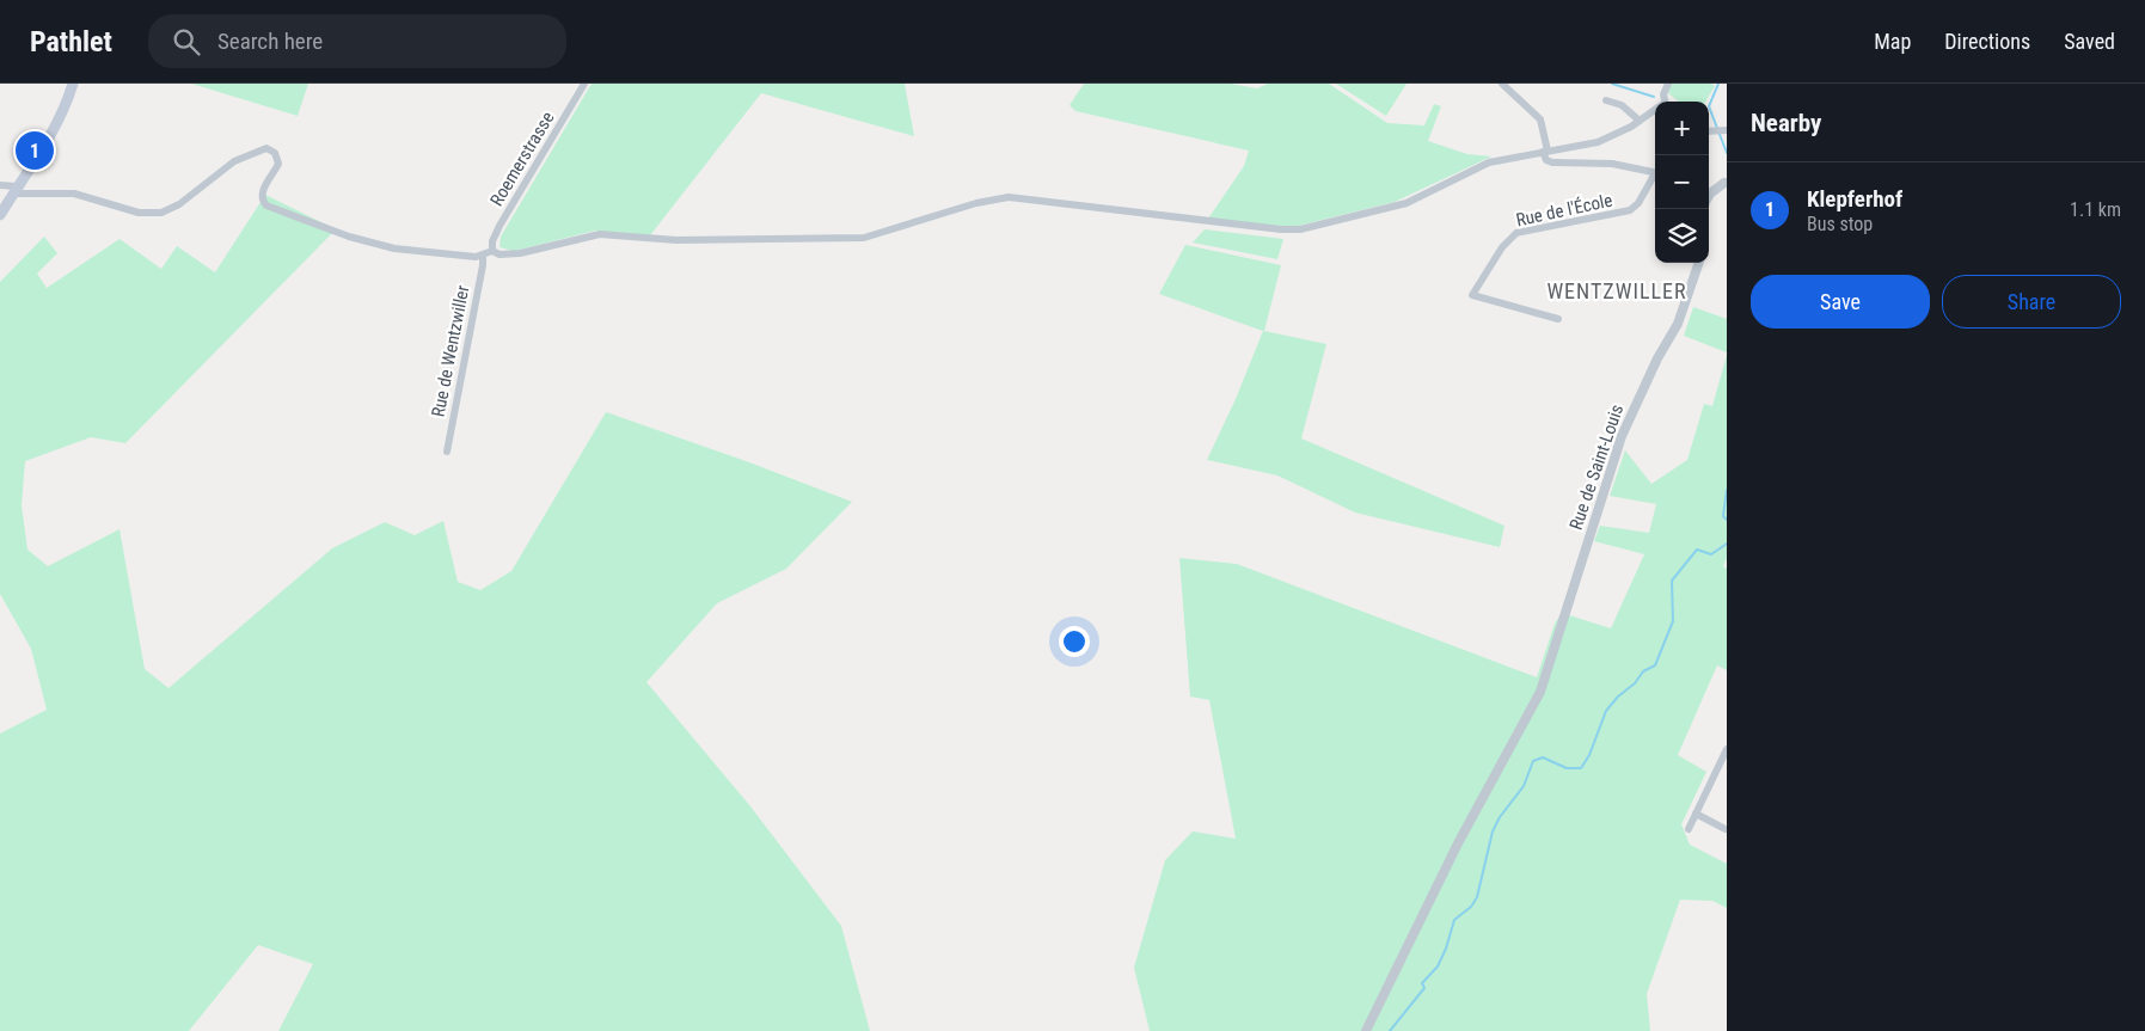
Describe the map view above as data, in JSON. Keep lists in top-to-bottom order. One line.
{"streets":{"street":["Roemerstrasse","Rue de l'École","Rue de Wentzwiller","Rue de Saint-Louis"]},"districts":["WENTZWILLER"],"page":{"header":"Pathlet","search":"Search here","nav":["Map","Directions","Saved"],"heading":"Nearby","map_buttons":["+","−"],"pins":"1","list":[{"mark":"1","name":"Klepferhof","note":"Bus stop","value":"1.1 km"}],"buttons":["Save","Share"]}}
